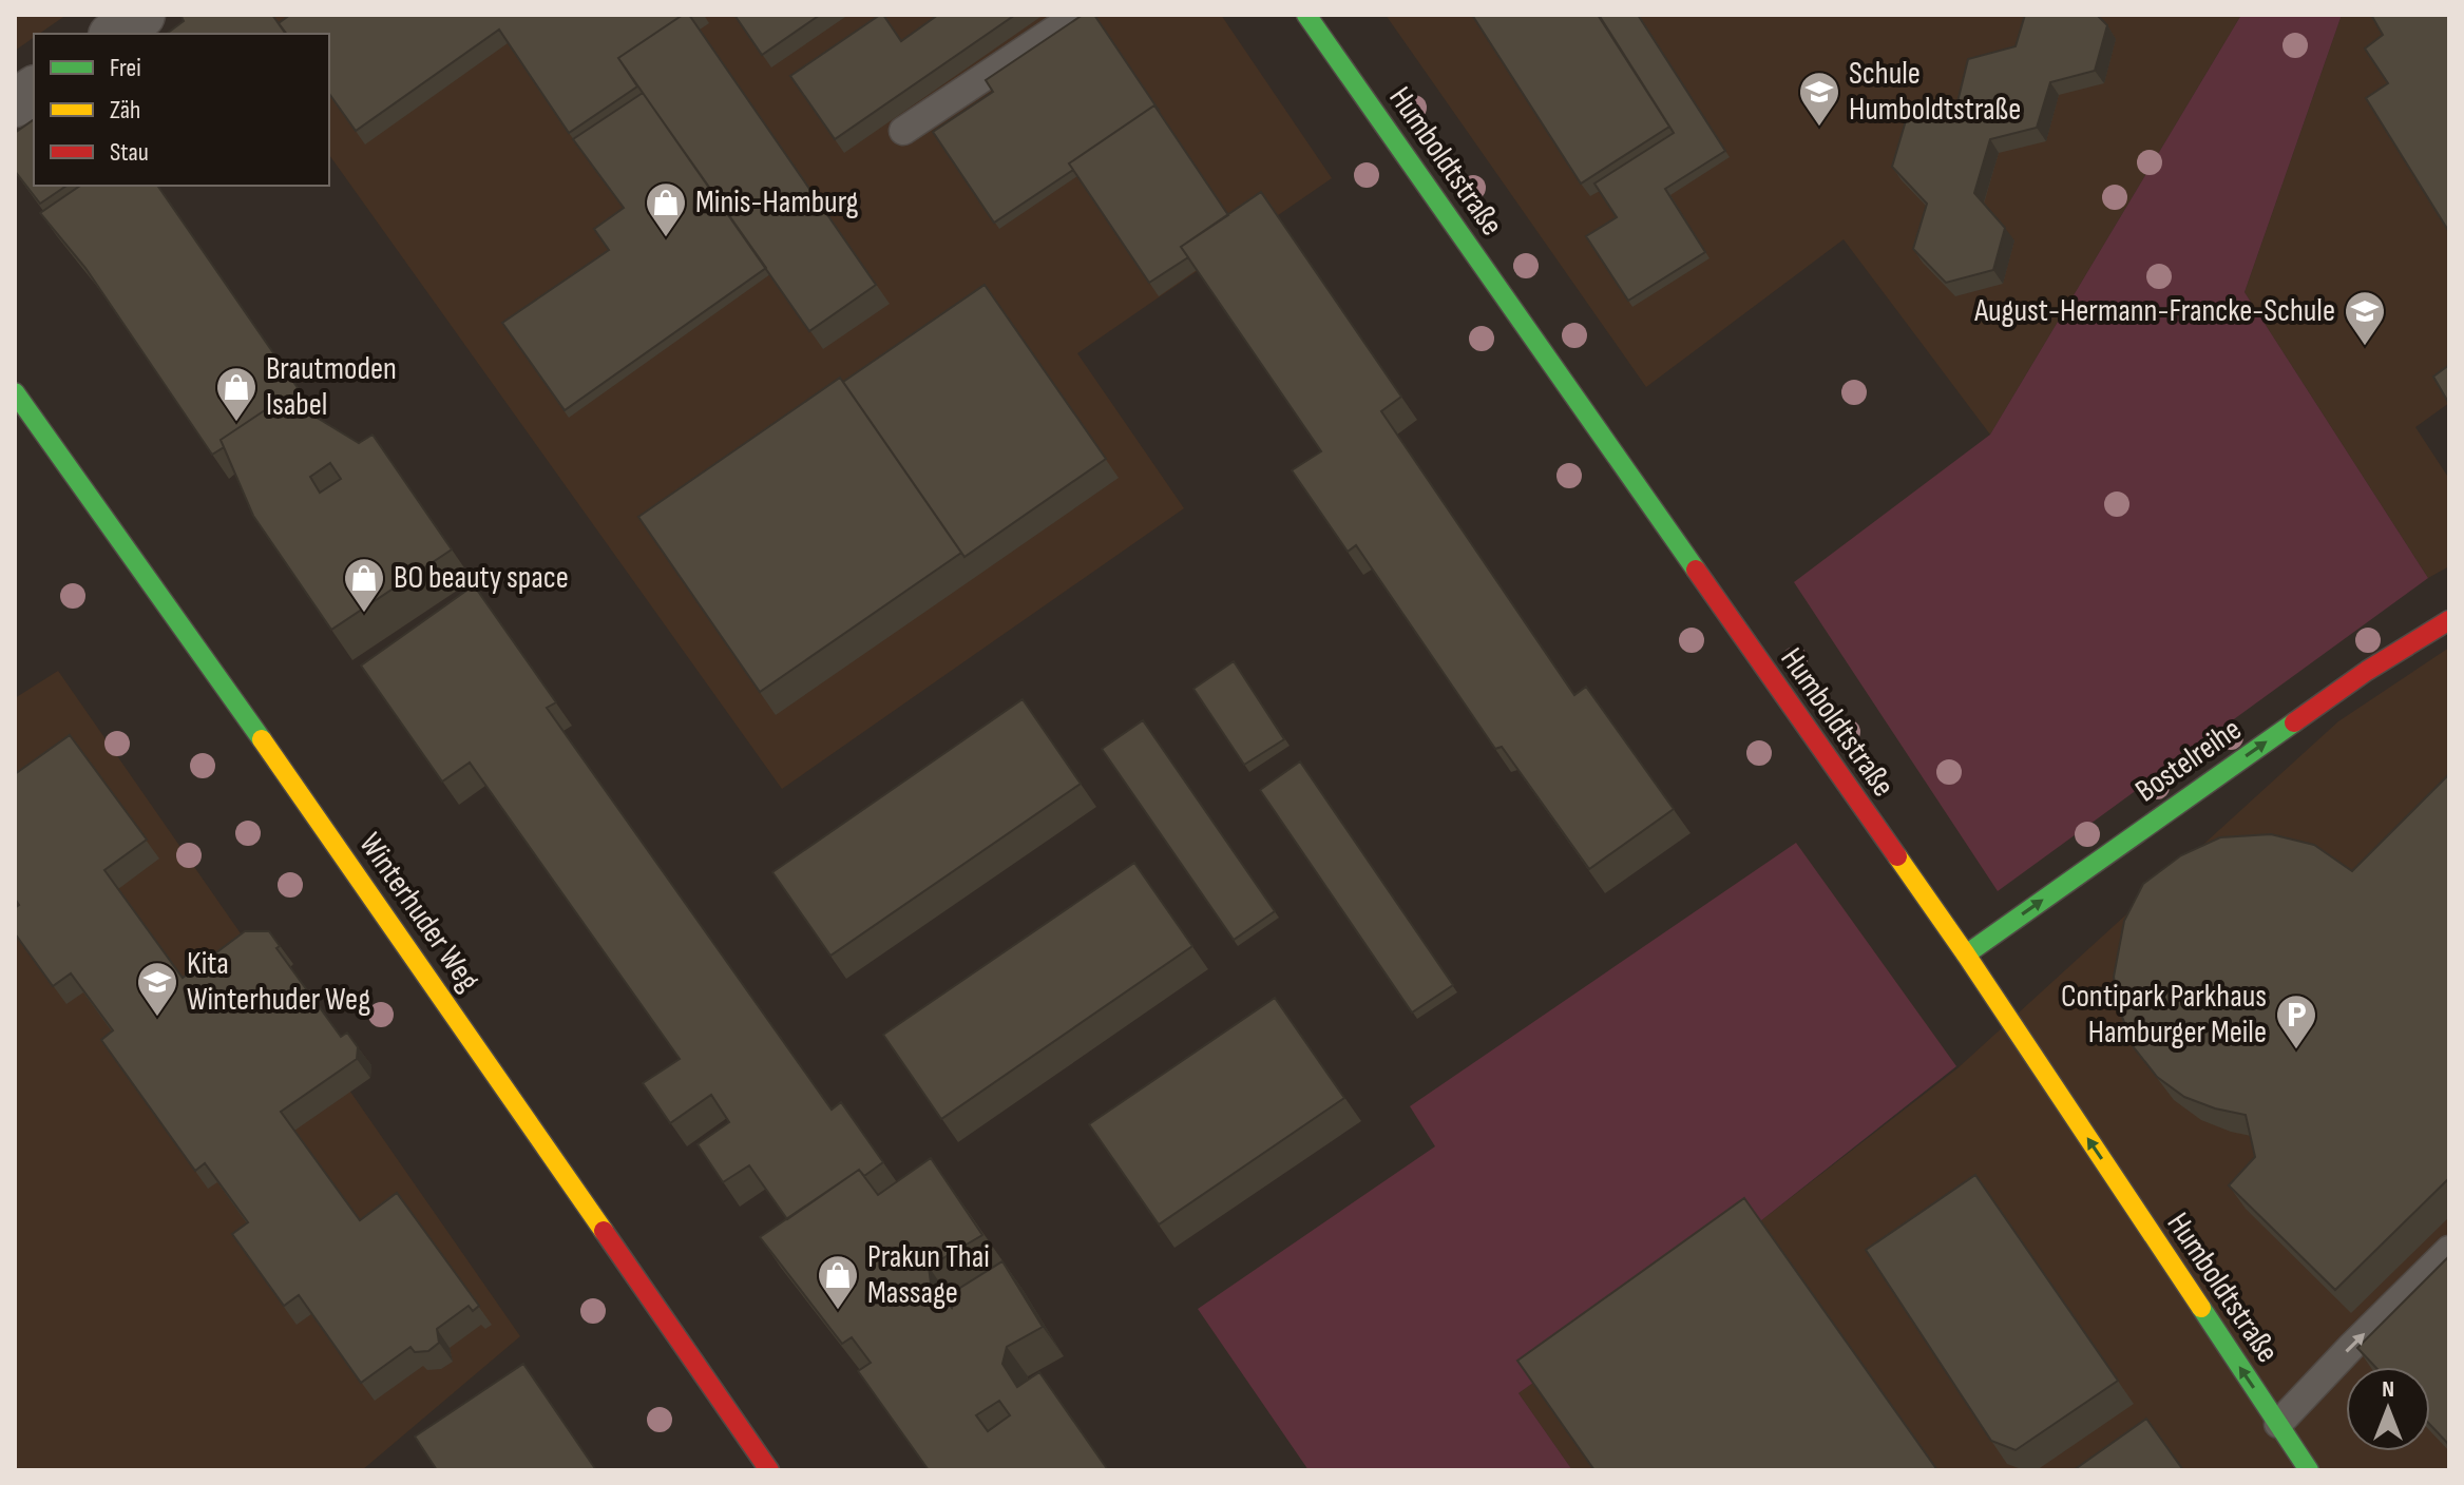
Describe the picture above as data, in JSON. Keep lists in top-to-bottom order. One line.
{"streets":{"street":["Humboldtstraße","Bostelreihe","Winterhuder Weg"]},"crossings":[["Humboldtstraße","Bostelreihe"]],"one_way":["Bostelreihe"],"places":{"school or university":["Schule Humboldtstraße","August-Hermann-Francke-Schule","Kita Winterhuder Weg"],"shop":["Minis-Hamburg","Brautmoden Isabel","BO beauty space","Prakun Thai Massage"],"parking":["Contipark Parkhaus Hamburger Meile"]},"legend":["Frei","Zäh","Stau"],"north":"top"}
